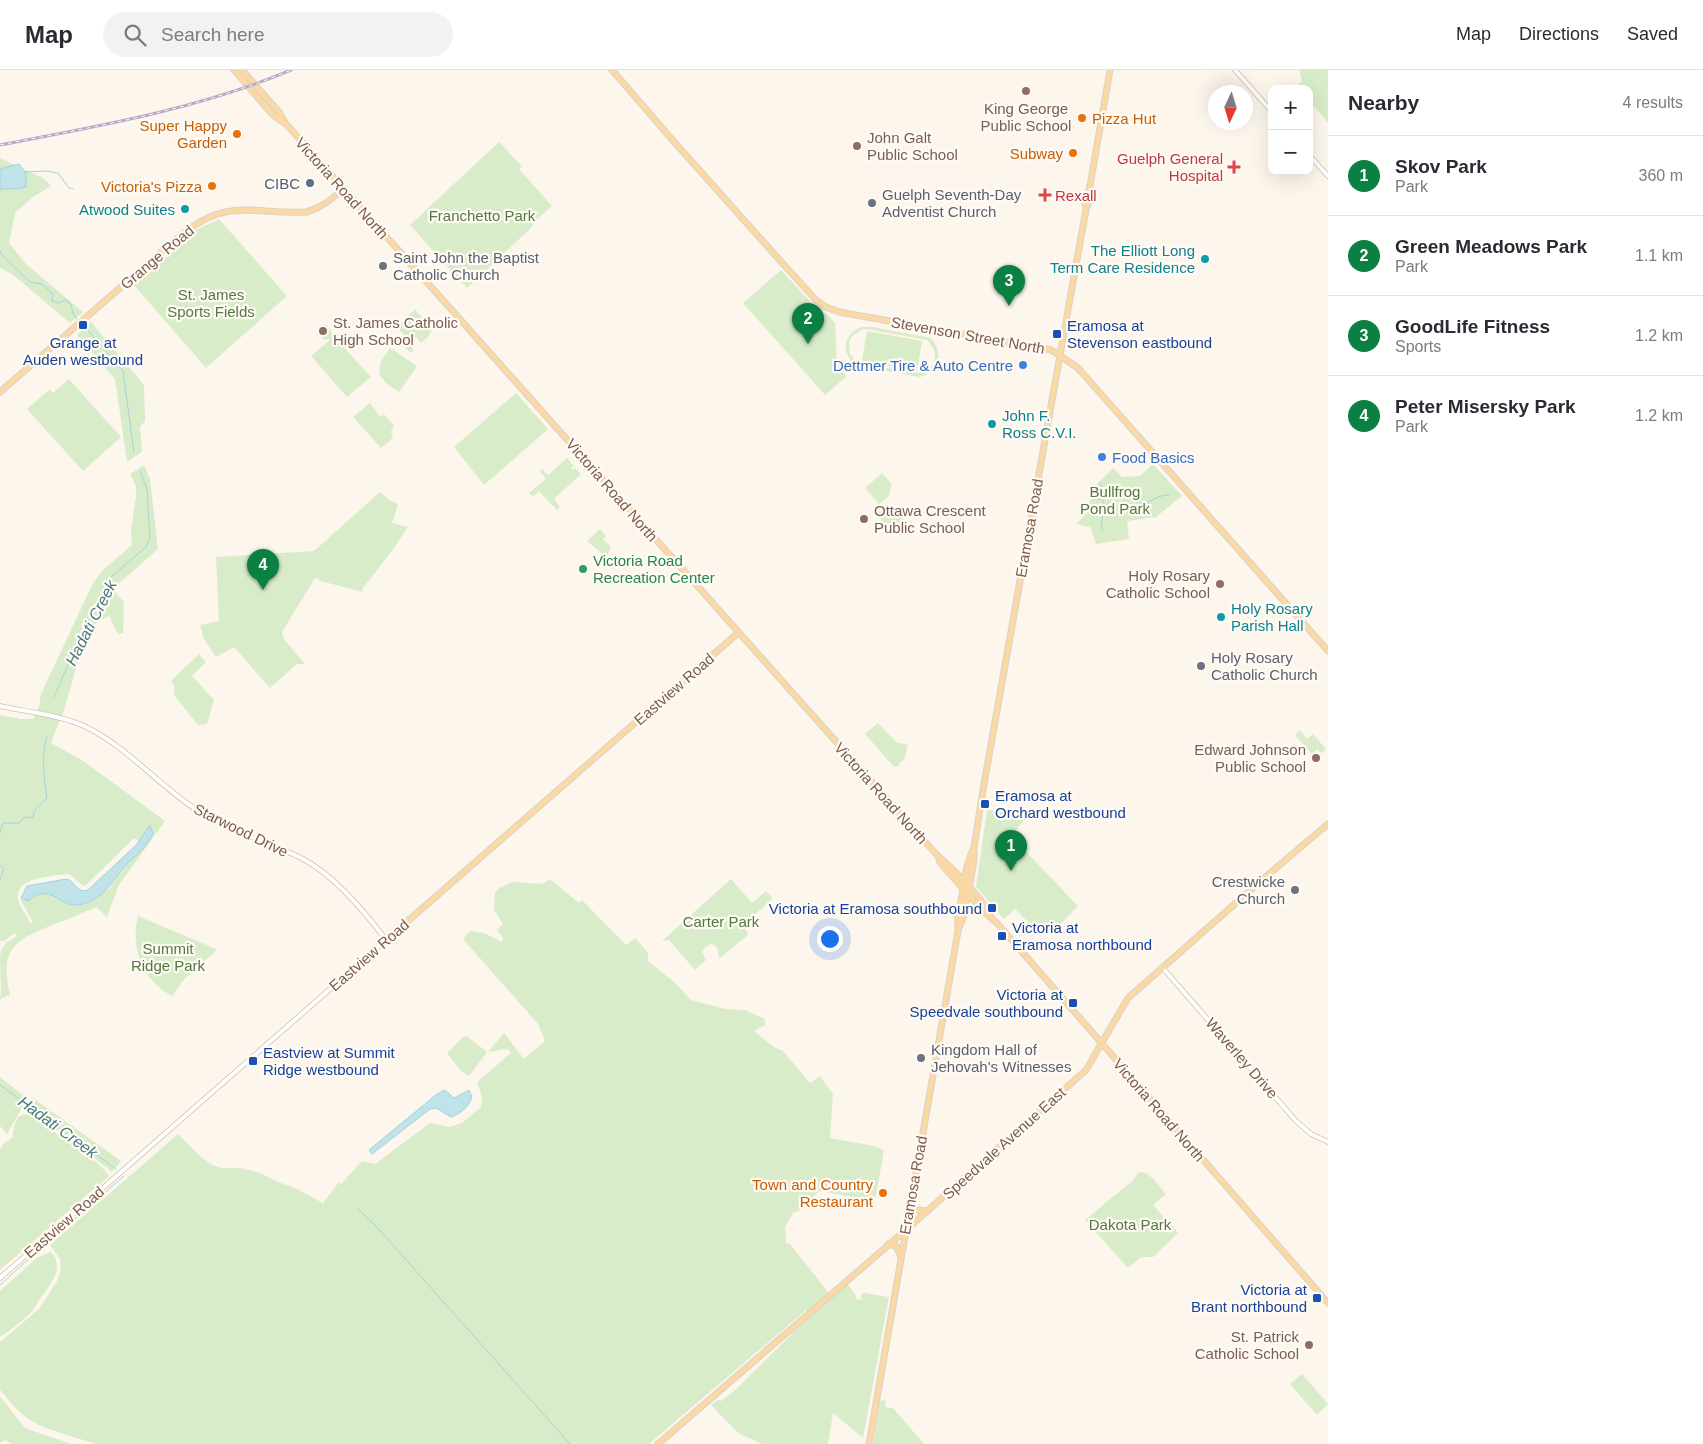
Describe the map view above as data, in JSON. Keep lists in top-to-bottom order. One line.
{"streets":{"main road":["Victoria Road North","Grange Road","Stevenson Street North","Eramosa Road","Eastview Road","Speedvale Avenue East"],"street":["Starwood Drive","Waverley Drive"]},"crossings":[["Victoria Road North","Grange Road"],["Victoria Road North","Eramosa Road"],["Victoria Road North","Eastview Road"],["Victoria Road North","Speedvale Avenue East"],["Stevenson Street North","Eramosa Road"],["Eramosa Road","Speedvale Avenue East"],["Eastview Road","Starwood Drive"],["Waverley Drive","Speedvale Avenue East"]],"water":["Hadati Creek"],"parks":["Franchetto Park","St. James Sports Fields","Bullfrog Pond Park","Carter Park","Summit Ridge Park","Dakota Park"],"places":{"other":["King George Public School","Pizza Hut","Super Happy Garden","John Galt Public School","Subway","CIBC","Victoria's Pizza","Guelph Seventh-Day Adventist Church","Atwood Suites","The Elliott Long Term Care Residence","Saint John the Baptist Catholic Church","St. James Catholic High School","Dettmer Tire & Auto Centre","John F. Ross C.V.I.","Food Basics","Ottawa Crescent Public School","Victoria Road Recreation Center","Holy Rosary Catholic School","Holy Rosary Parish Hall","Holy Rosary Catholic Church","Edward Johnson Public School","Crestwicke Church","Kingdom Hall of Jehovah's Witnesses","Town and Country Restaurant","St. Patrick Catholic School"],"health":["Guelph General Hospital","Rexall"],"transit":["Grange at Auden westbound","Eramosa at Stevenson eastbound","Eramosa at Orchard westbound","Victoria at Eramosa southbound","Victoria at Eramosa northbound","Victoria at Speedvale southbound","Eastview at Summit Ridge westbound","Victoria at Brant northbound"]},"north":"bottom","page":{"header":"Map","search":"Search here","nav":["Map","Directions","Saved"],"heading":["Nearby","4 results"],"map_buttons":["+","−"],"list":[{"mark":"1","name":"Skov Park","note":"Park","value":"360 m"},{"mark":"2","name":"Green Meadows Park","note":"Park","value":"1.1 km"},{"mark":"3","name":"GoodLife Fitness","note":"Sports","value":"1.2 km"},{"mark":"4","name":"Peter Misersky Park","note":"Park","value":"1.2 km"}],"pins":["3","2","4","1"]}}
